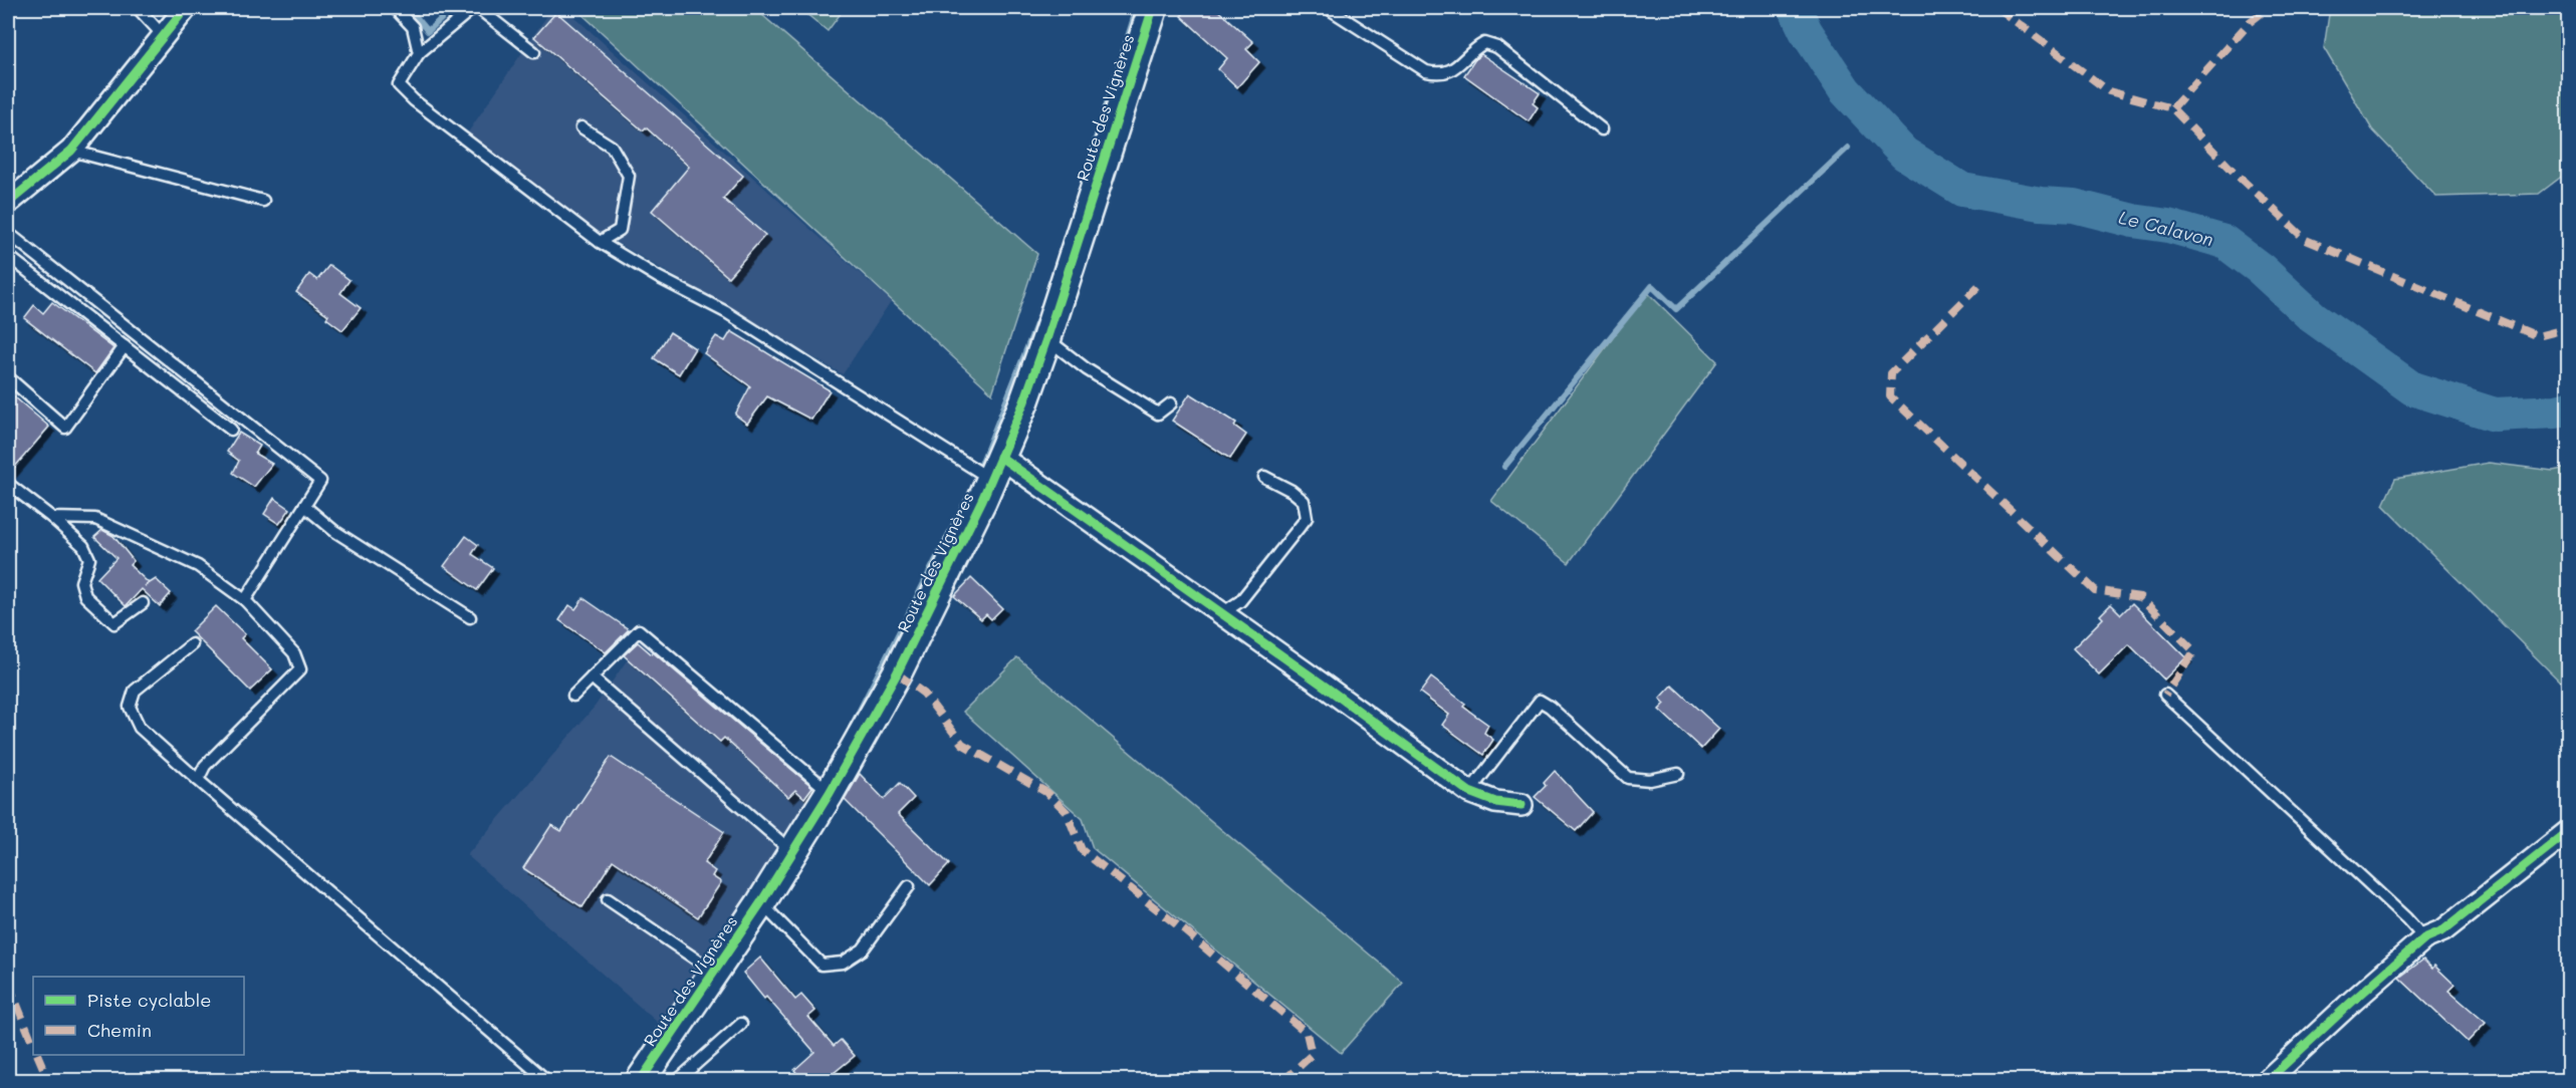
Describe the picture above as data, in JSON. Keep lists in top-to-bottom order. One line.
{"streets":{"street":["Route des Vignères"]},"water":["Le Calavon"],"legend":["Piste cyclable","Chemin"]}
